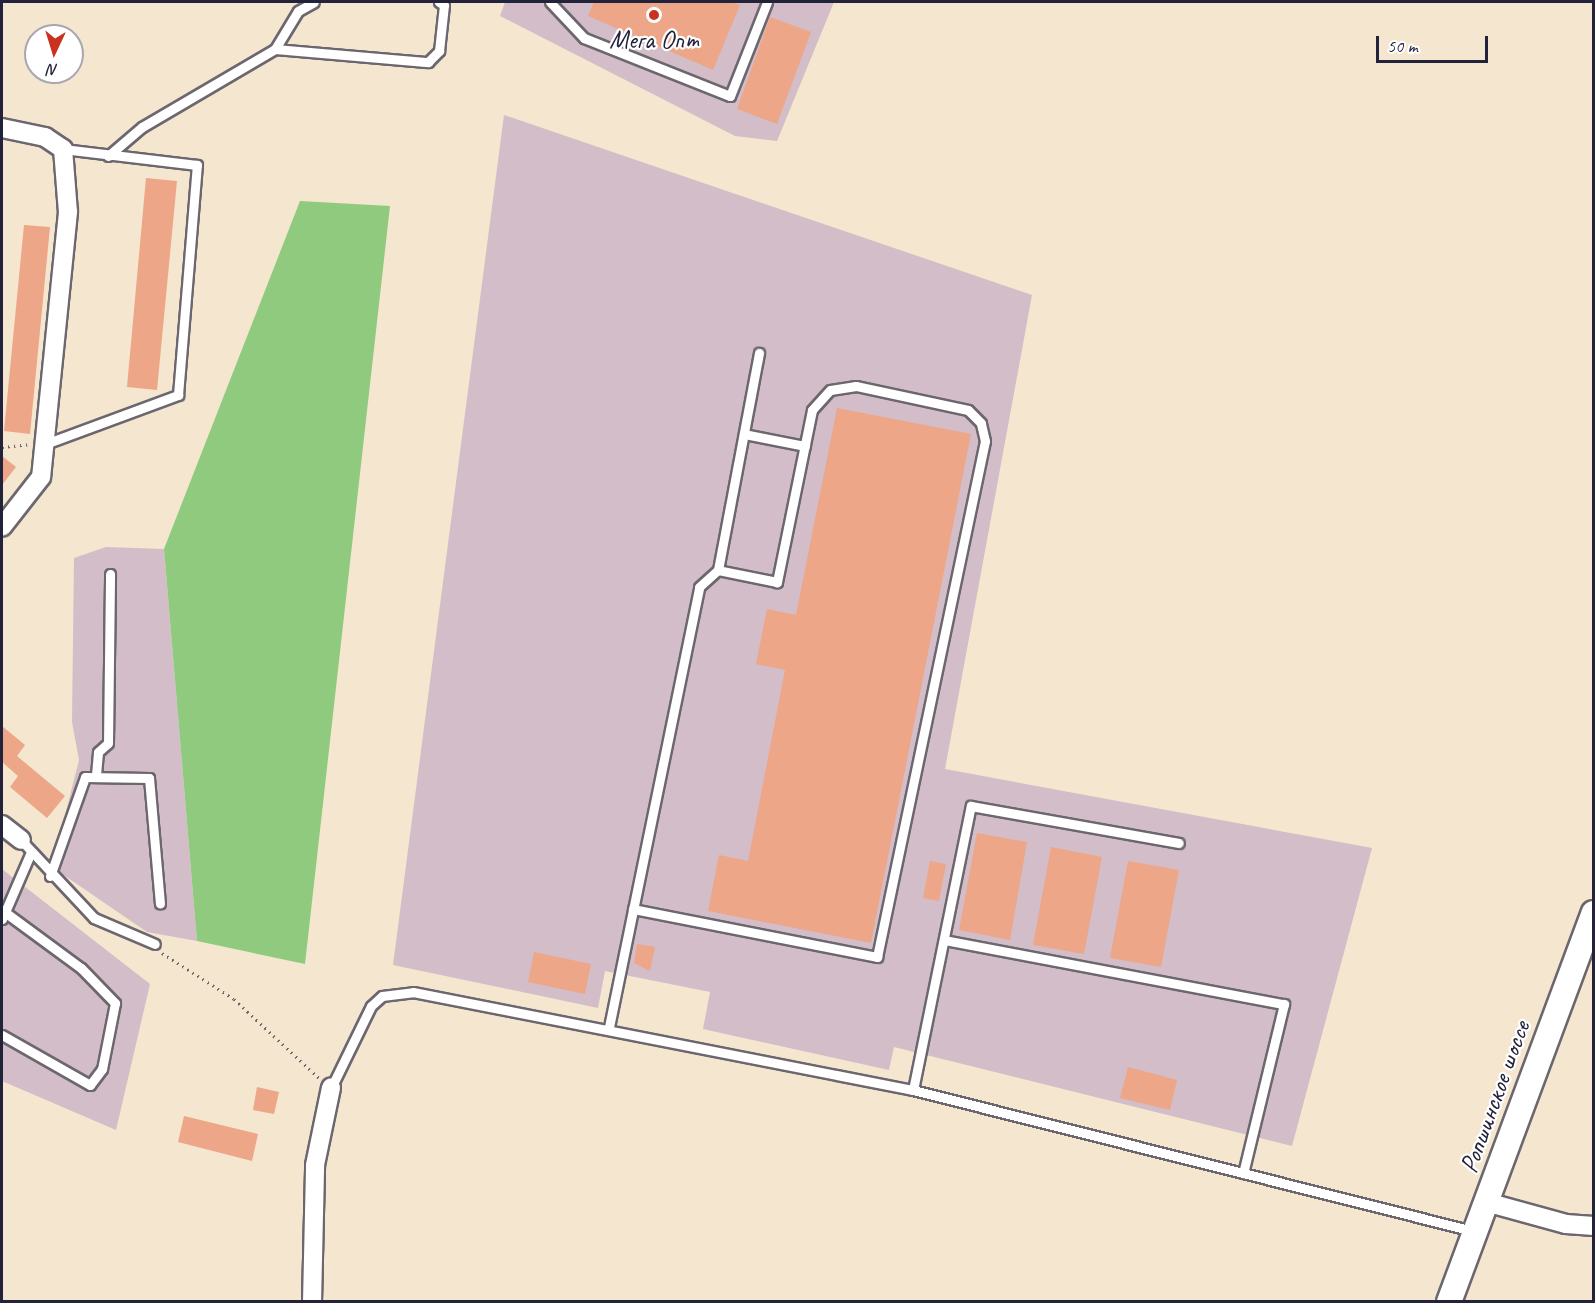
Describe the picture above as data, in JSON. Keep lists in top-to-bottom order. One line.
{"streets":{"main road":["Ропшинское шоссе"]},"places":["Мега Опт"],"scale_bar":"50 m","north":"bottom"}
